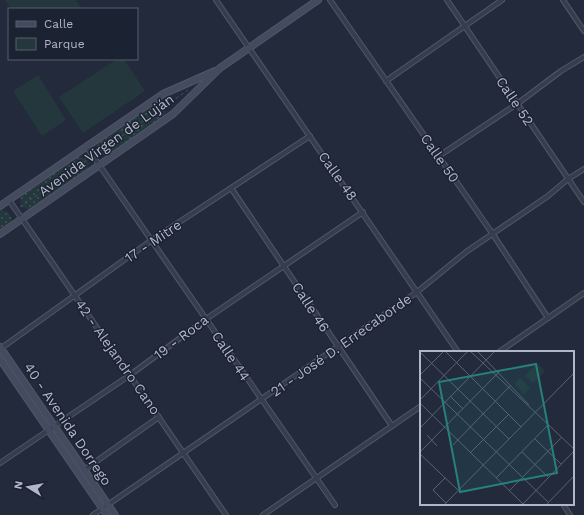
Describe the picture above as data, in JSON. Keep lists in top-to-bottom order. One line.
{"streets":{"street":["Calle 52","Avenida Virgen de Luján","Calle 50","Calle 48","17 - Mitre","Calle 46","19 - Roca","21 - José D. Errecaborde","Calle 44","42 - Alejandro Cano","40 - Avenida Dorrego"]},"crossings":[["Calle 52","21 - José D. Errecaborde"],["Avenida Virgen de Luján","Calle 48"],["Avenida Virgen de Luján","Calle 44"],["Avenida Virgen de Luján","42 - Alejandro Cano"],["Calle 50","21 - José D. Errecaborde"],["Calle 48","17 - Mitre"],["Calle 48","19 - Roca"],["Calle 48","21 - José D. Errecaborde"],["17 - Mitre","Calle 46"],["17 - Mitre","Calle 44"],["17 - Mitre","42 - Alejandro Cano"],["17 - Mitre","40 - Avenida Dorrego"],["Calle 46","19 - Roca"],["Calle 46","21 - José D. Errecaborde"],["19 - Roca","Calle 44"],["19 - Roca","42 - Alejandro Cano"],["19 - Roca","40 - Avenida Dorrego"],["21 - José D. Errecaborde","Calle 44"],["21 - José D. Errecaborde","42 - Alejandro Cano"],["21 - José D. Errecaborde","40 - Avenida Dorrego"]],"legend":["Calle","Parque"],"north":"left"}
